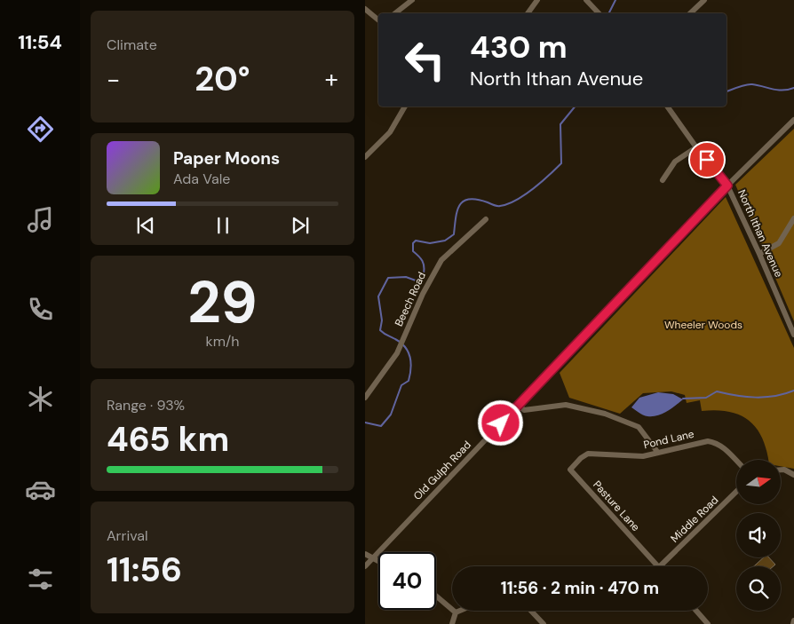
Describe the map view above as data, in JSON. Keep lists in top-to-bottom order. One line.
{"streets":{"street":["North Ithan Avenue","Beech Road","Pond Lane","Old Gulph Road","Pasture Lane","Middle Road"]},"crossings":[["North Ithan Avenue","Old Gulph Road"],["Pond Lane","Pasture Lane"]],"parks":["Wheeler Woods"],"north":"right","page":{"tabs":"11:54","tile":["Climate",["29","km/h"],["Range · 93%","465 km"],["Arrival","11:56"]],"turn":["430 m","North Ithan Avenue"],"heat":["−","20°","+"],"song":["Paper Moons","Ada Vale"],"limit":"40","trip":"11:56 · 2 min · 470 m"}}
